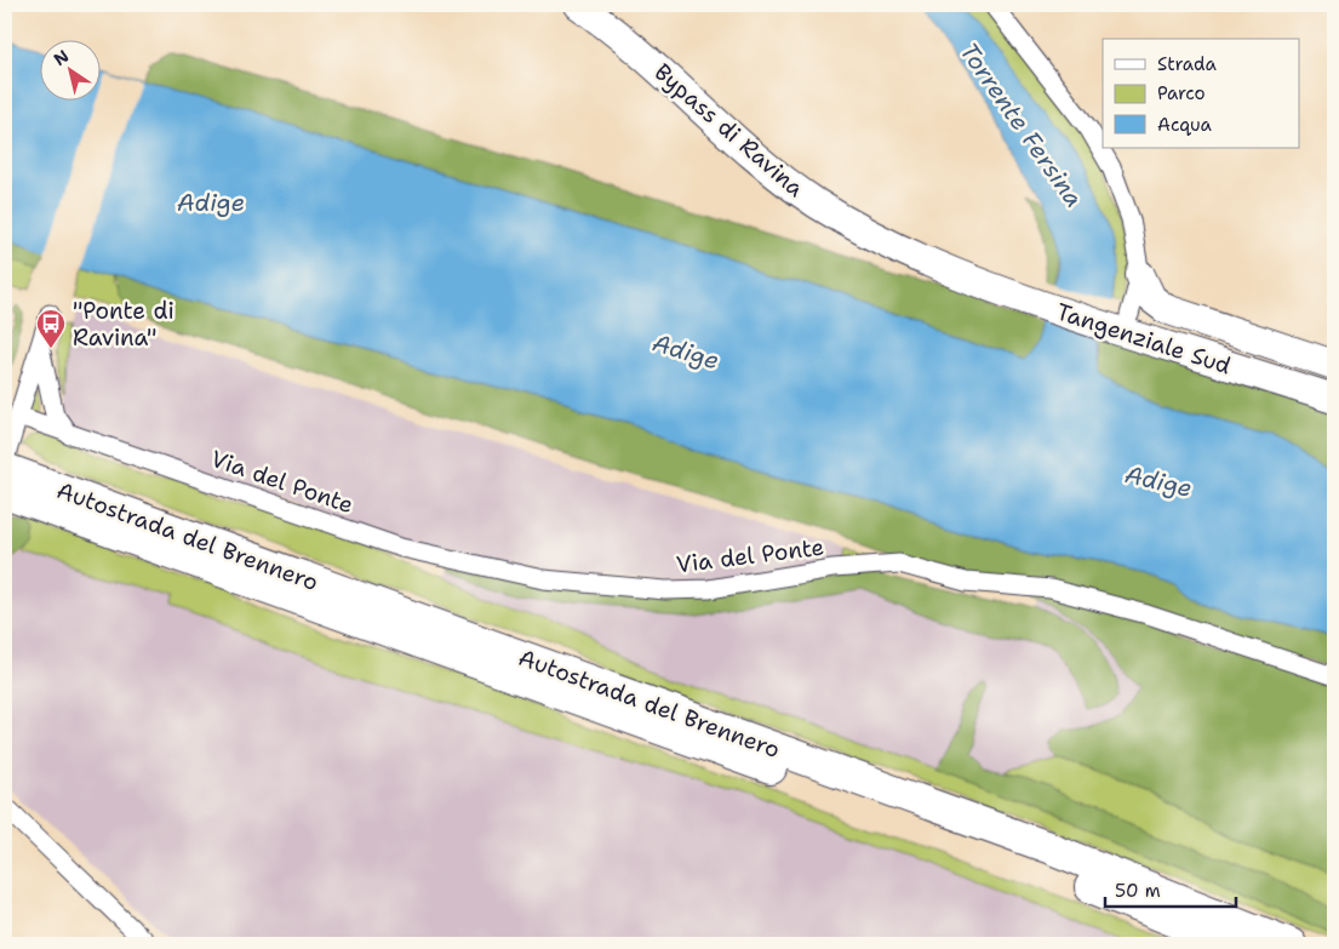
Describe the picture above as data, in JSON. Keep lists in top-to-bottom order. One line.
{"streets":{"highway":["Bypass di Ravina","Tangenziale Sud","Autostrada del Brennero"],"street":["Via del Ponte"]},"crossings":[["Bypass di Ravina","Tangenziale Sud"]],"water":["Torrente Fersina","Adige"],"places":{"bus stop":["\"Ponte di Ravina\""]},"legend":["Strada","Parco","Acqua"],"scale_bar":"50 m","north":"top left"}
